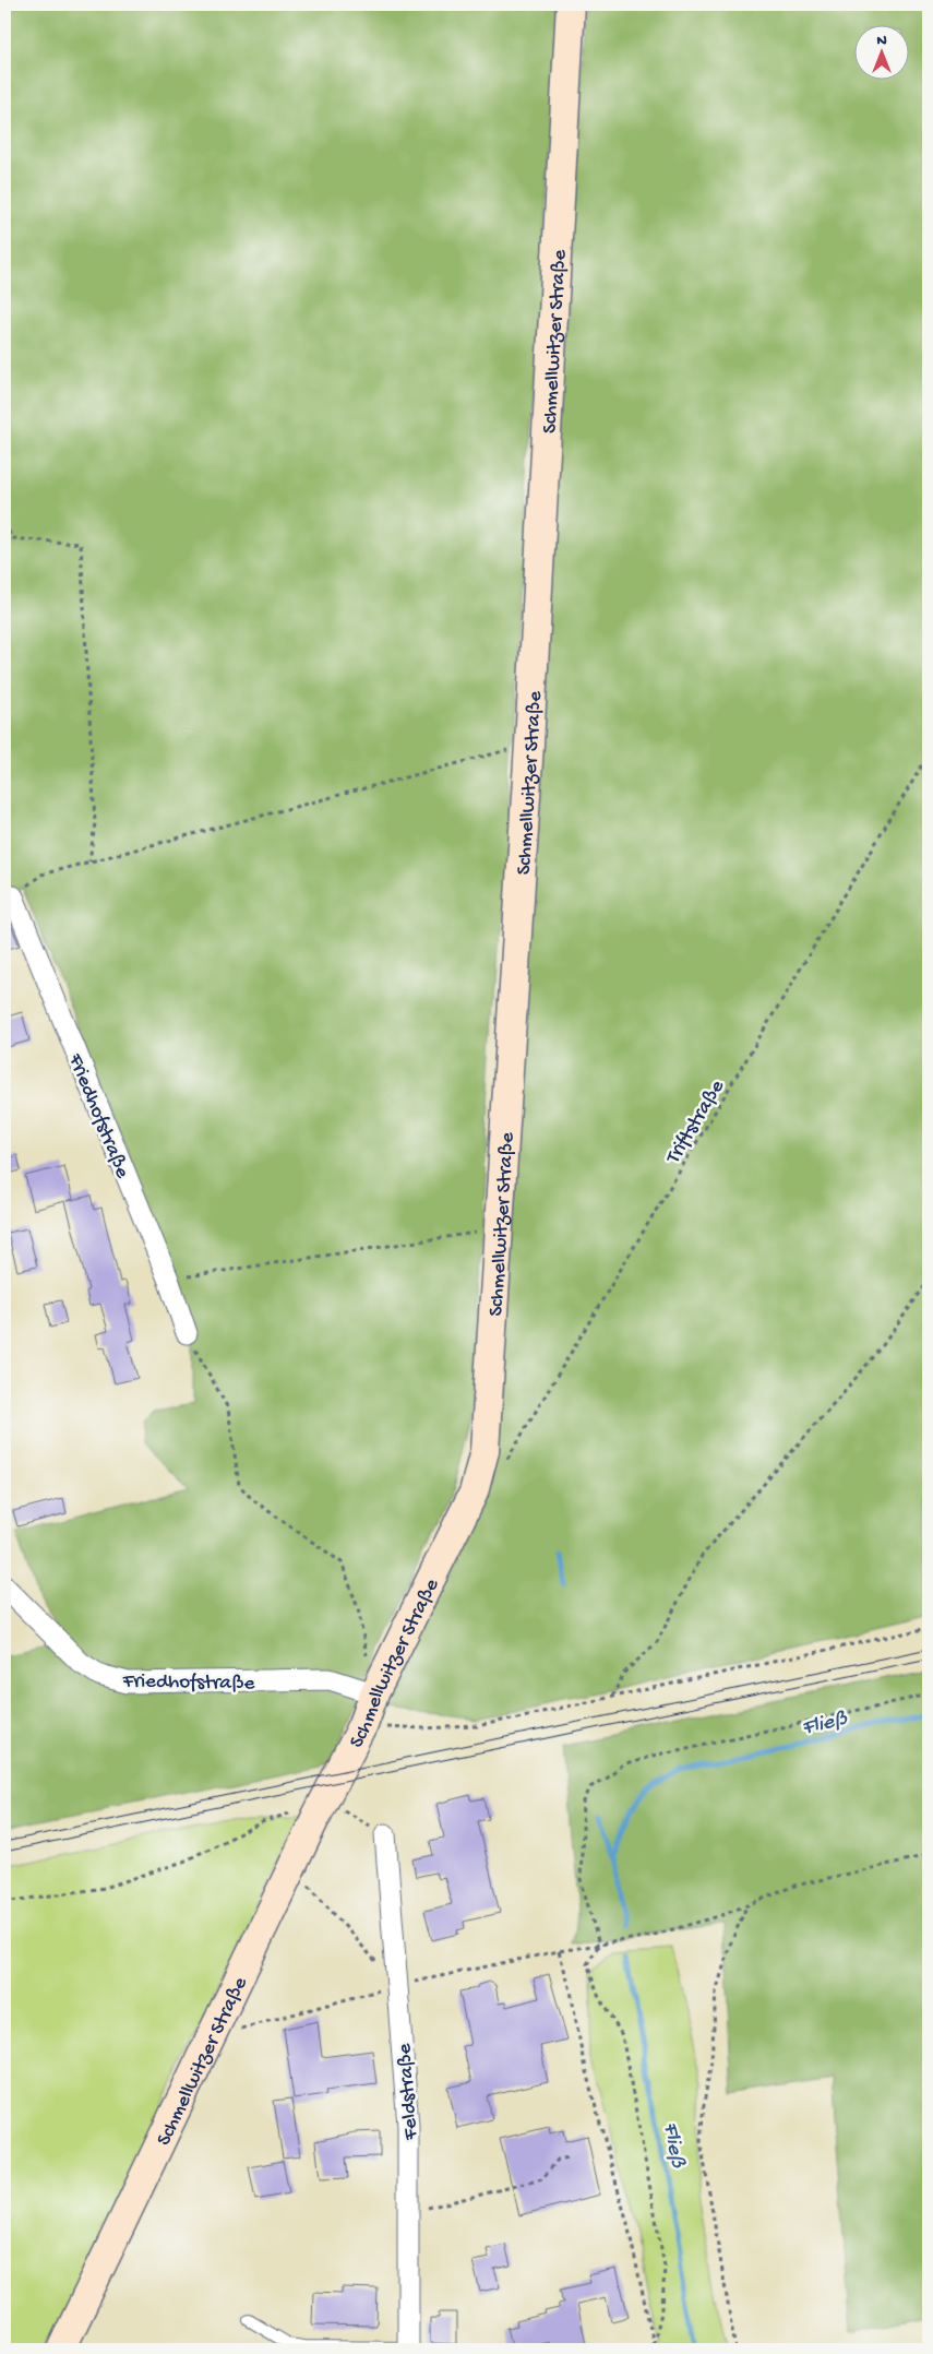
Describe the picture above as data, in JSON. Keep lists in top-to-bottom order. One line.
{"streets":{"street":["Schmellwitzer Straße","Friedhofstraße","Feldstraße"],"path":["Triftstraße"]},"crossings":[["Schmellwitzer Straße","Friedhofstraße"]],"water":["Fließ"],"north":"top"}
